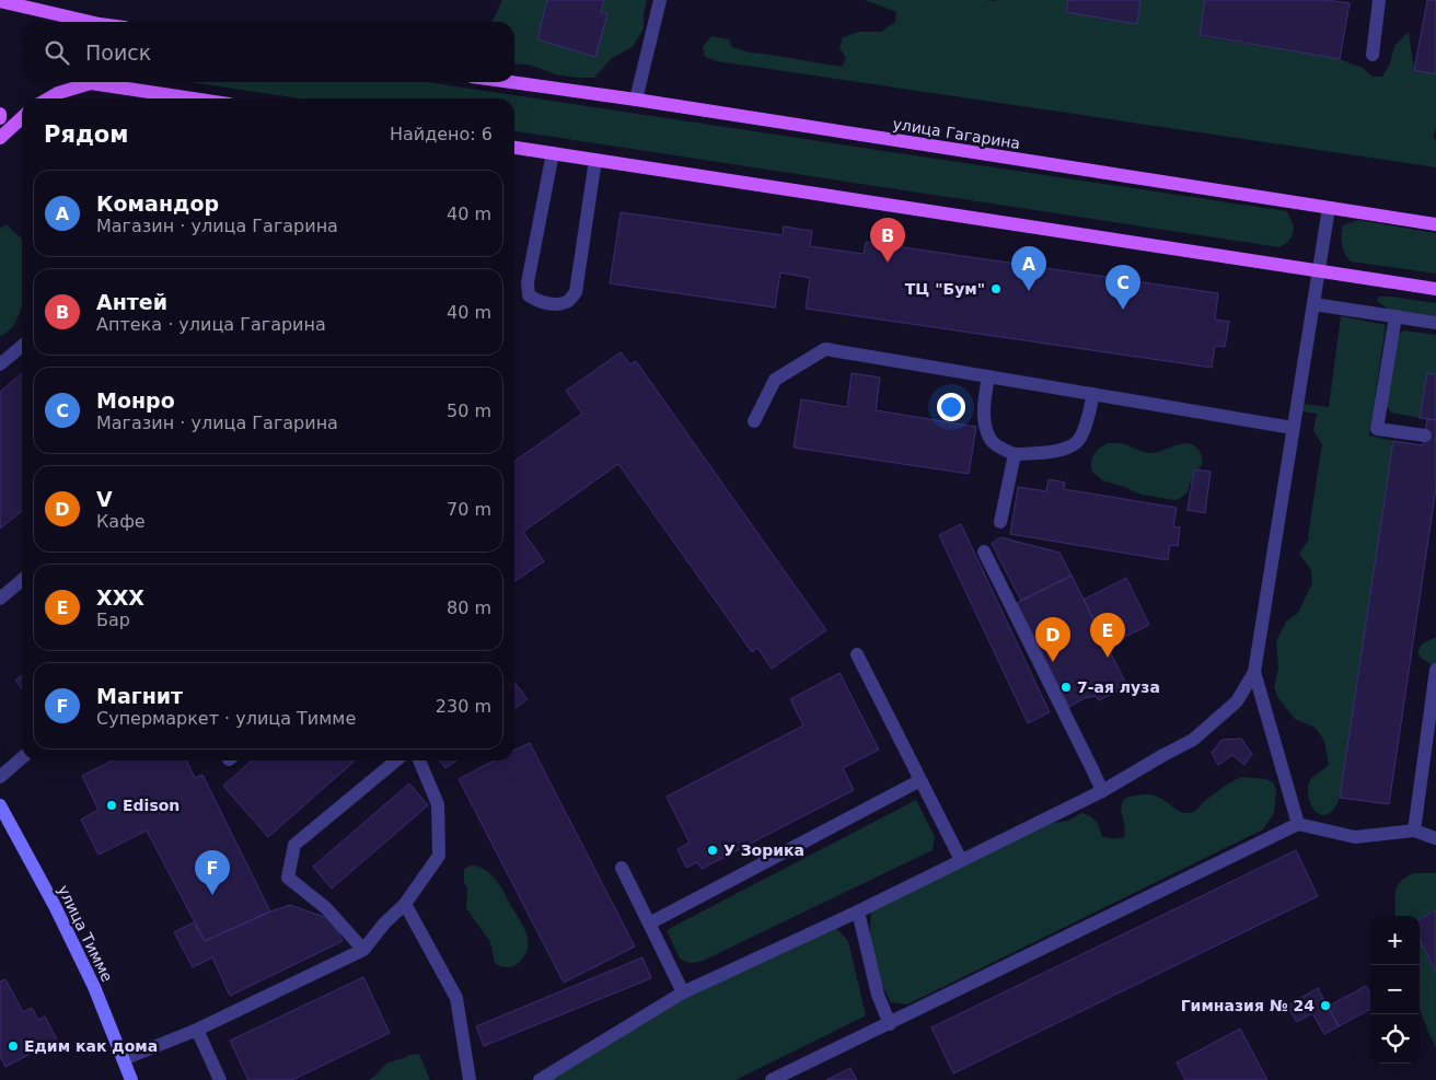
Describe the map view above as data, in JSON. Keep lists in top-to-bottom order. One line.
{"streets":{"main road":["улица Гагарина","улица Тимме"]},"places":["ТЦ \"Бум\"","7-ая луза","Edison","У Зорика","Гимназия № 24","Едим как дома"],"page":{"search":"Поиск","heading":["Рядом","Найдено: 6"],"list":[{"mark":"A","name":"Командор","note":"Магазин · улица Гагарина","value":"40 m"},{"mark":"B","name":"Антей","note":"Аптека · улица Гагарина","value":"40 m"},{"mark":"C","name":"Монро","note":"Магазин · улица Гагарина","value":"50 m"},{"mark":"D","name":"V","note":"Кафе","value":"70 m"},{"mark":"E","name":"XXX","note":"Бар","value":"80 m"},{"mark":"F","name":"Магнит","note":"Супермаркет · улица Тимме","value":"230 m"}],"pins":["B","A","C","E","D","F"],"map_buttons":["+","−"]}}
